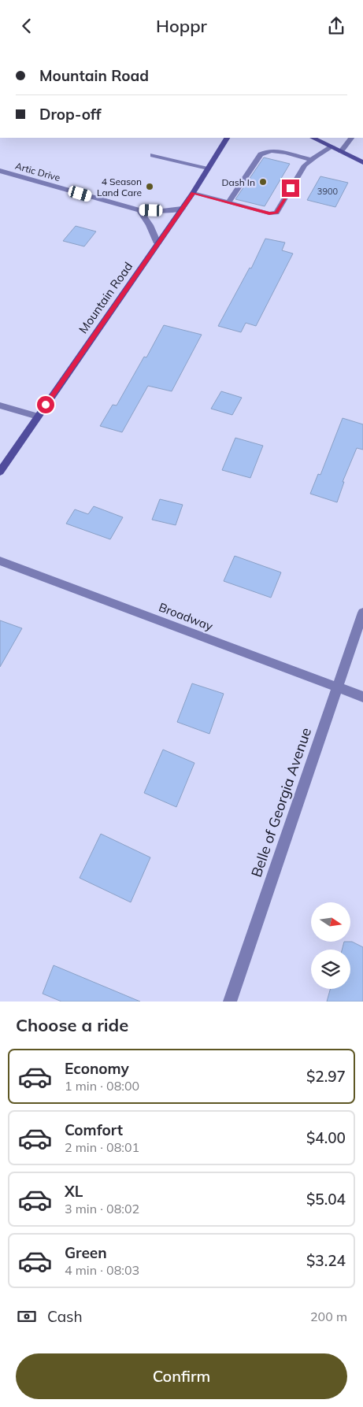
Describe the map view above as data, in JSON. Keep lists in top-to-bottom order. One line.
{"streets":{"main road":["Mountain Road"],"street":["Artic Drive","Broadway","Belle of Georgia Avenue"]},"crossings":[["Artic Drive","Mountain Road"],["Broadway","Belle of Georgia Avenue"]],"places":["Dash In","4 Season Land Care"],"house_numbers":["3900"],"north":"right","page":{"header":"Hoppr","banner":["Mountain Road","Drop-off"],"heading":"Choose a ride","list":[{"name":"Economy","note":"1 min · 08:00","value":"$2.97"},{"name":"Comfort","note":"2 min · 08:01","value":"$4.00"},{"name":"XL","note":"3 min · 08:02","value":"$5.04"},{"name":"Green","note":"4 min · 08:03","value":"$3.24"}],"pay":["Cash","200 m"],"buttons":"Confirm"}}
